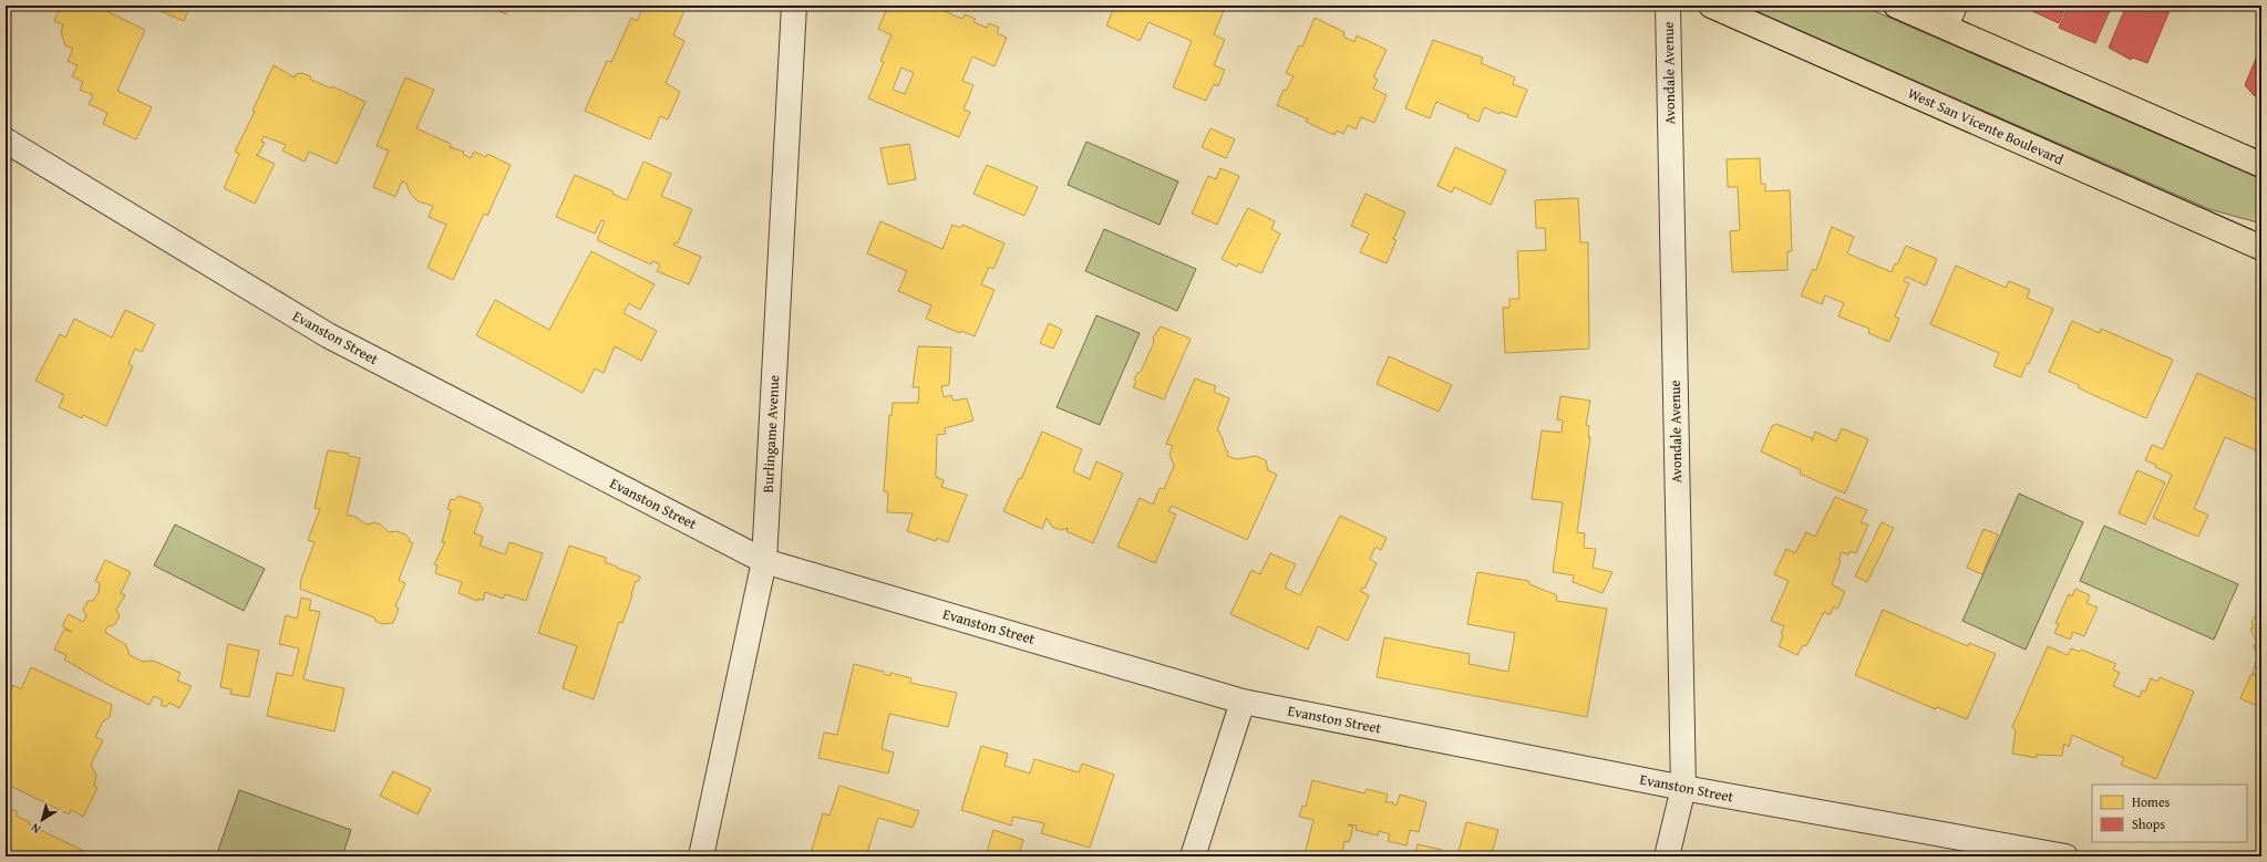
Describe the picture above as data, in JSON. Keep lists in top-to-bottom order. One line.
{"streets":{"main road":["West San Vicente Boulevard"],"street":["Avondale Avenue","Evanston Street","Burlingame Avenue"]},"crossings":[["Avondale Avenue","Evanston Street"],["Evanston Street","Burlingame Avenue"]],"legend":["Homes","Shops"],"north":"bottom left"}
